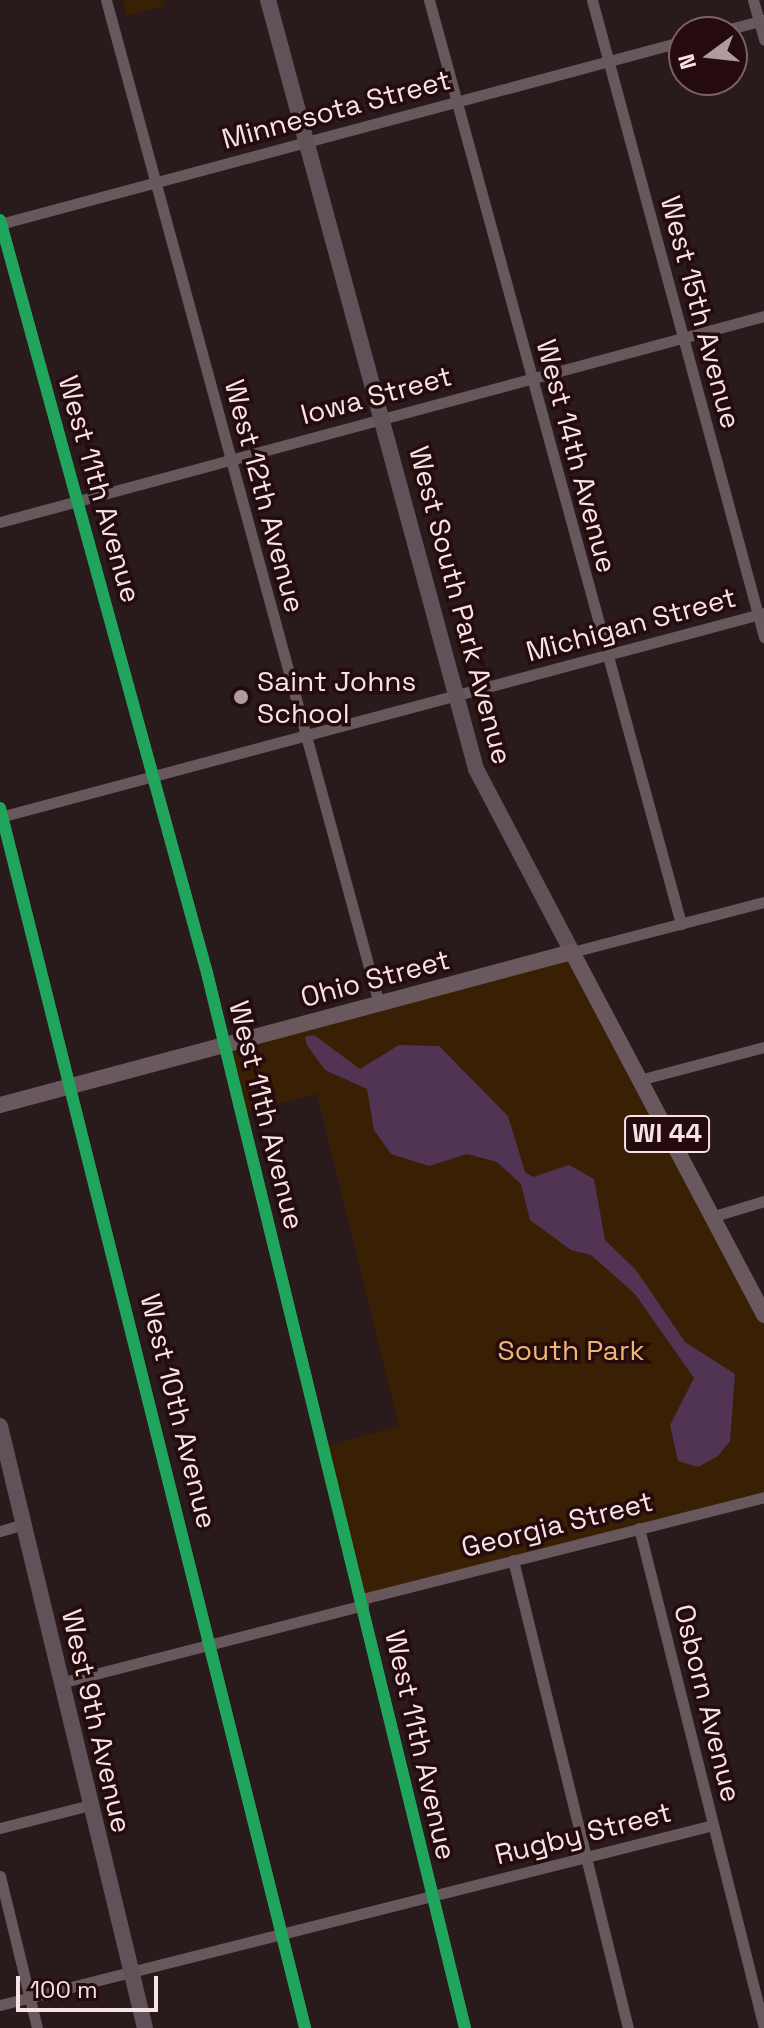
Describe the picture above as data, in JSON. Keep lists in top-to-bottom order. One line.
{"streets":{"main road":["West South Park Avenue","Ohio Street","WI 44","West 9th Avenue"],"street":["Minnesota Street","West 15th Avenue","Iowa Street","West 14th Avenue","West 11th Avenue","West 12th Avenue","Michigan Street","West 10th Avenue","Georgia Street","Osborn Avenue","Rugby Street"]},"crossings":[["Minnesota Street","West 15th Avenue"],["Minnesota Street","West 14th Avenue"],["Minnesota Street","West 11th Avenue"],["Minnesota Street","West 12th Avenue"],["Minnesota Street","West South Park Avenue"],["West 15th Avenue","Iowa Street"],["West 15th Avenue","Michigan Street"],["Iowa Street","West 14th Avenue"],["Iowa Street","West 11th Avenue"],["Iowa Street","West 12th Avenue"],["Iowa Street","West South Park Avenue"],["West 14th Avenue","Michigan Street"],["West 14th Avenue","Ohio Street"],["West 11th Avenue","Michigan Street"],["West 11th Avenue","Ohio Street"],["West 11th Avenue","Georgia Street"],["West 11th Avenue","Rugby Street"],["West 12th Avenue","Michigan Street"],["West 12th Avenue","Ohio Street"],["West South Park Avenue","Michigan Street"],["West South Park Avenue","Ohio Street"],["Michigan Street","West 10th Avenue"],["Ohio Street","West 10th Avenue"],["West 10th Avenue","Georgia Street"],["West 10th Avenue","Rugby Street"],["Georgia Street","Osborn Avenue"],["Georgia Street","West 9th Avenue"],["Osborn Avenue","Rugby Street"],["West 9th Avenue","Rugby Street"]],"parks":["South Park"],"places":["Saint Johns School"],"scale_bar":"100 m","north":"left"}
